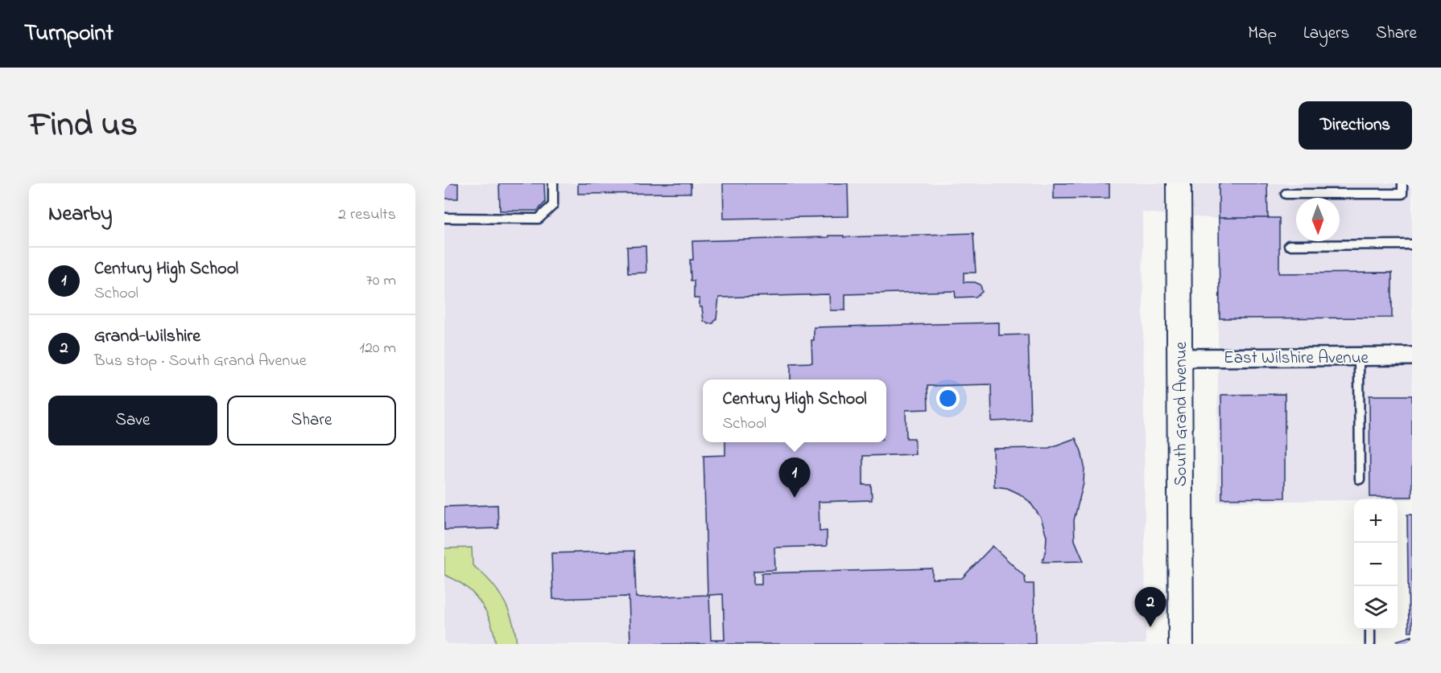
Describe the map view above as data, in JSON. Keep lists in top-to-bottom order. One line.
{"streets":{"main road":["South Grand Avenue"],"street":["East Wilshire Avenue"]},"crossings":[["East Wilshire Avenue","South Grand Avenue"]],"north":"bottom","page":{"header":"Turnpoint","nav":["Map","Layers","Share"],"title":"Find us","buttons":["Directions",["Save","Share"]],"heading":["Nearby","2 results"],"list":[{"mark":"1","name":"Century High School","note":"School","value":"70 m"},{"mark":"2","name":"Grand-Wilshire","note":"Bus stop · South Grand Avenue","value":"120 m"}],"popup":["Century High School","School"],"pins":["1","2"],"map_buttons":["+","−"]}}
